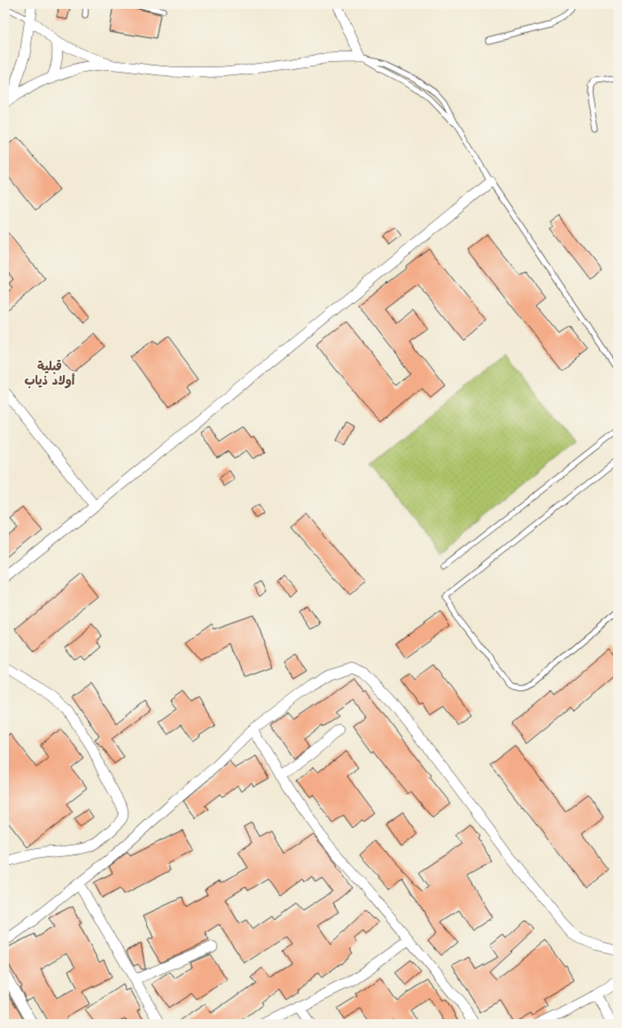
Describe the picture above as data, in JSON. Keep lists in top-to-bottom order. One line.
{"districts":["قبلية أولاد ذياب"]}
